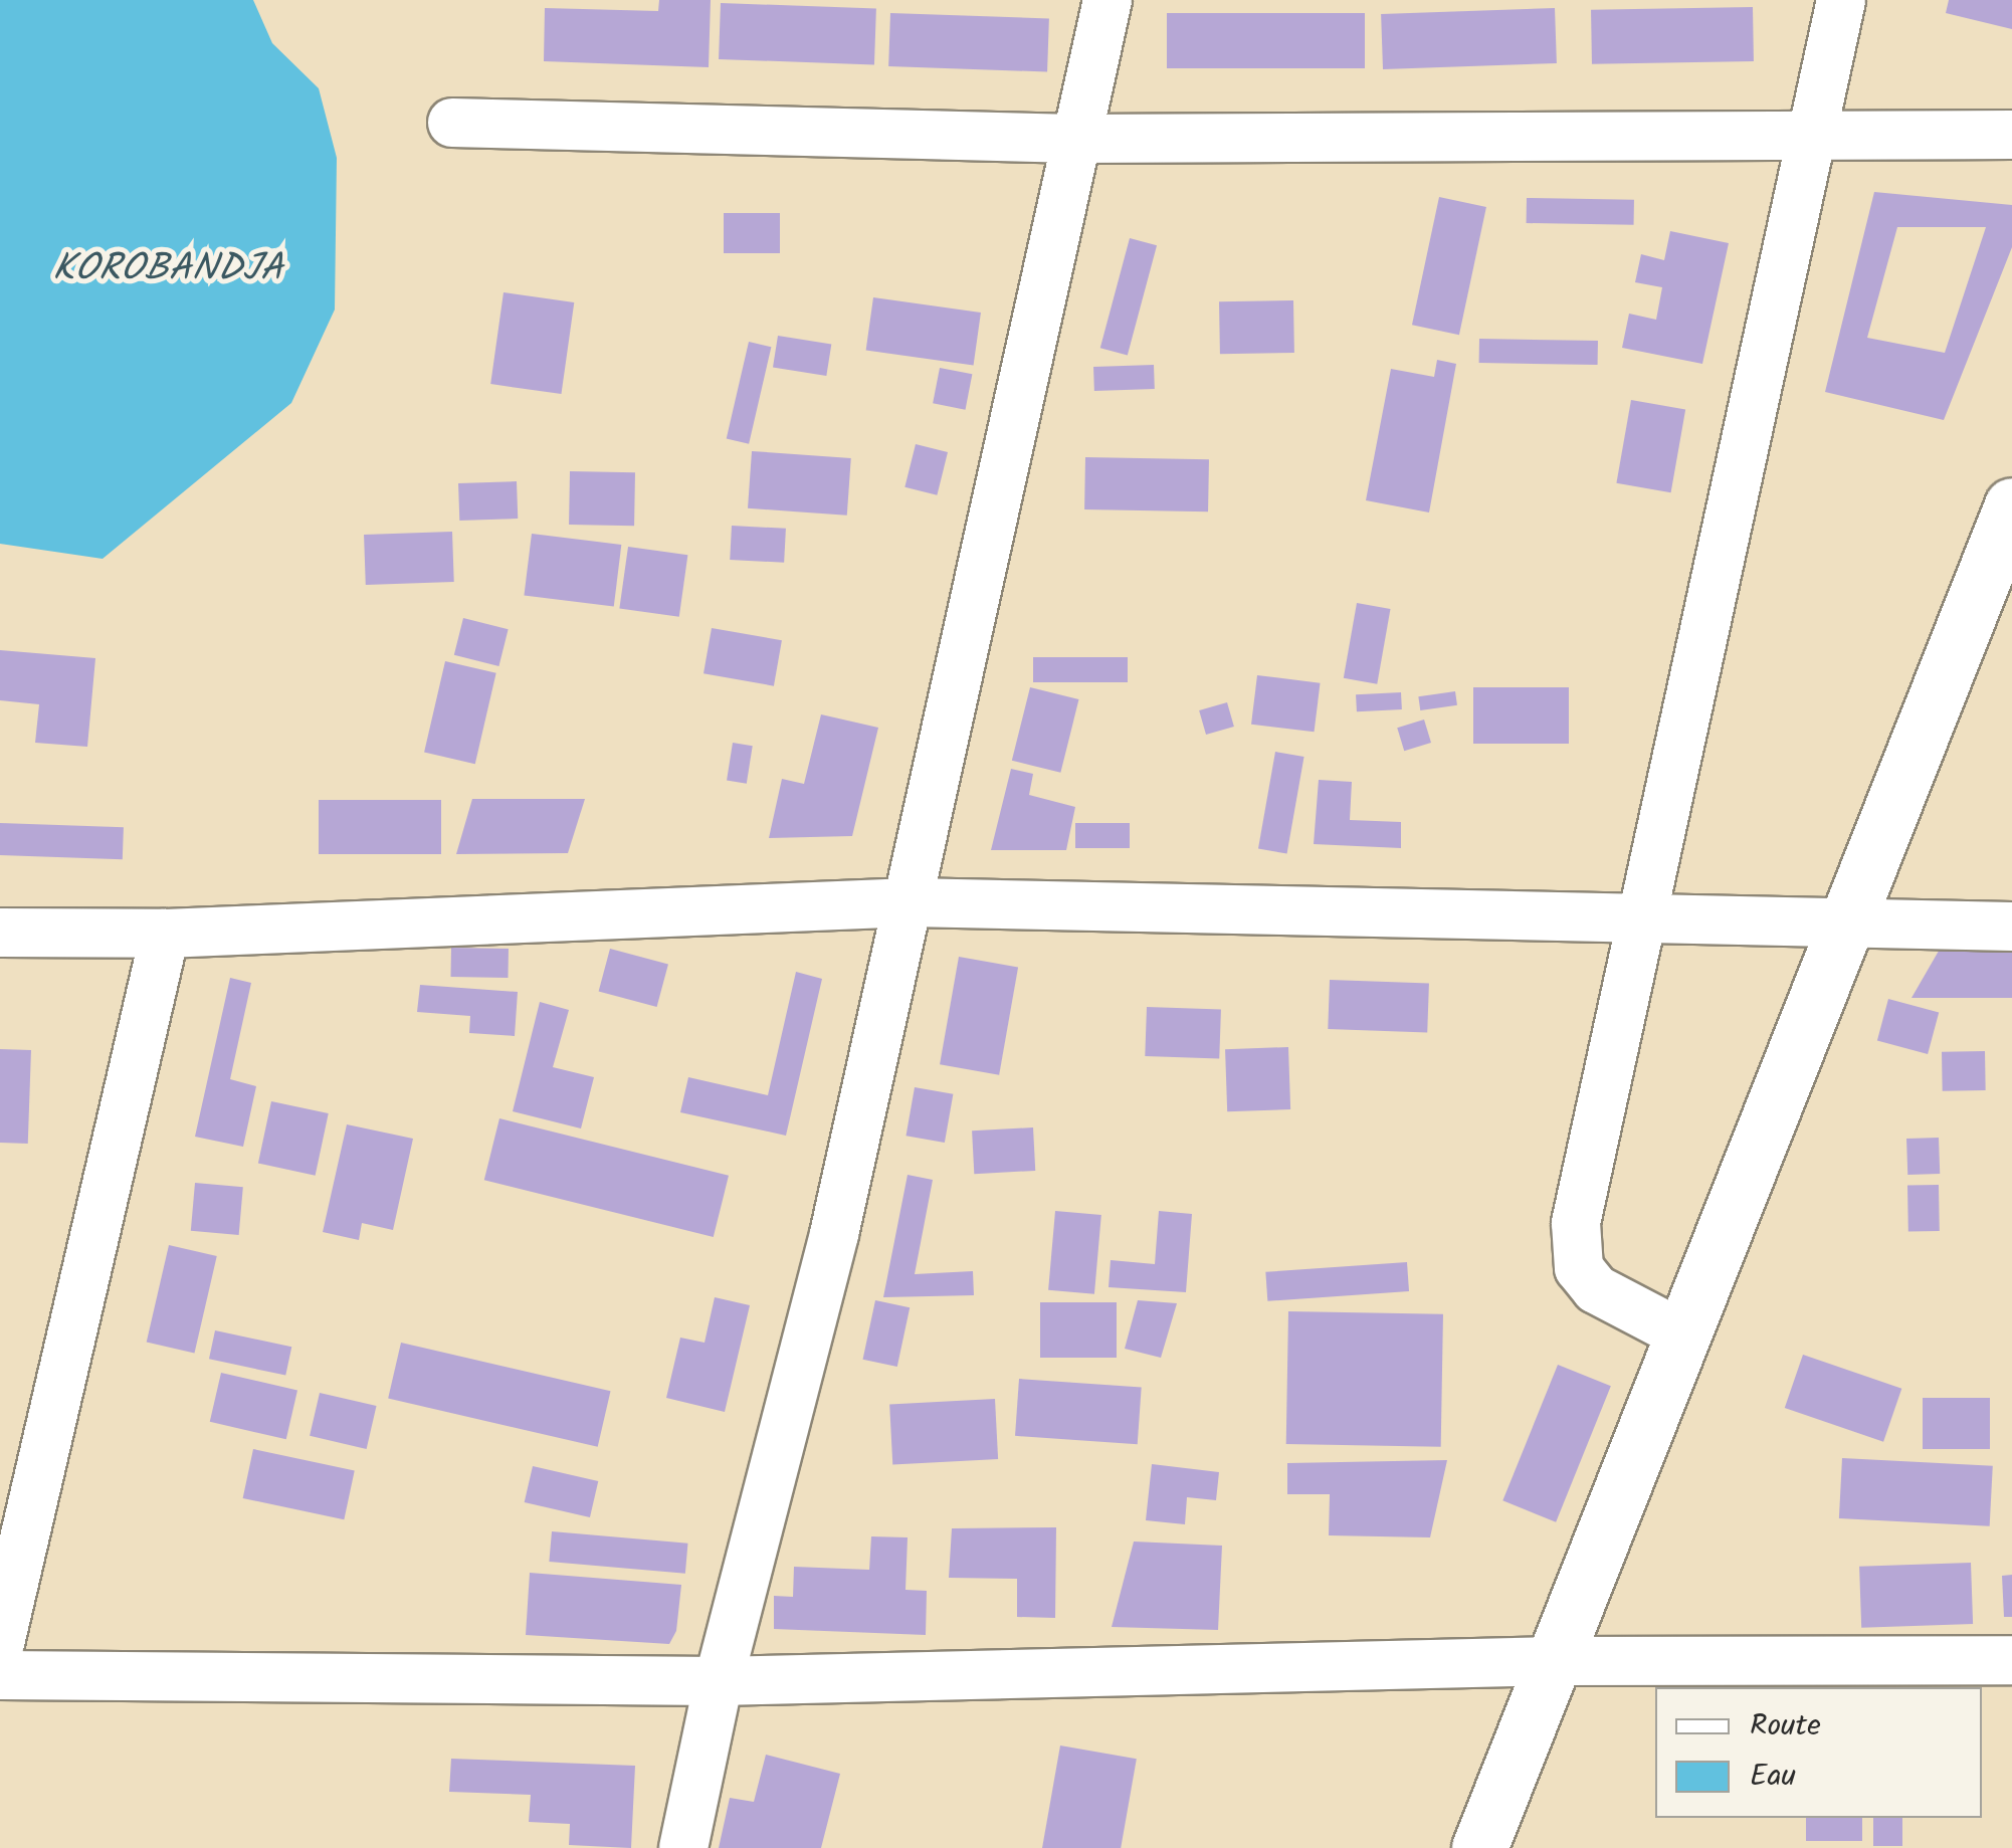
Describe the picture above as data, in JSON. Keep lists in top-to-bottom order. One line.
{"water":["KOROBANDJA"],"legend":["Route","Eau"]}
